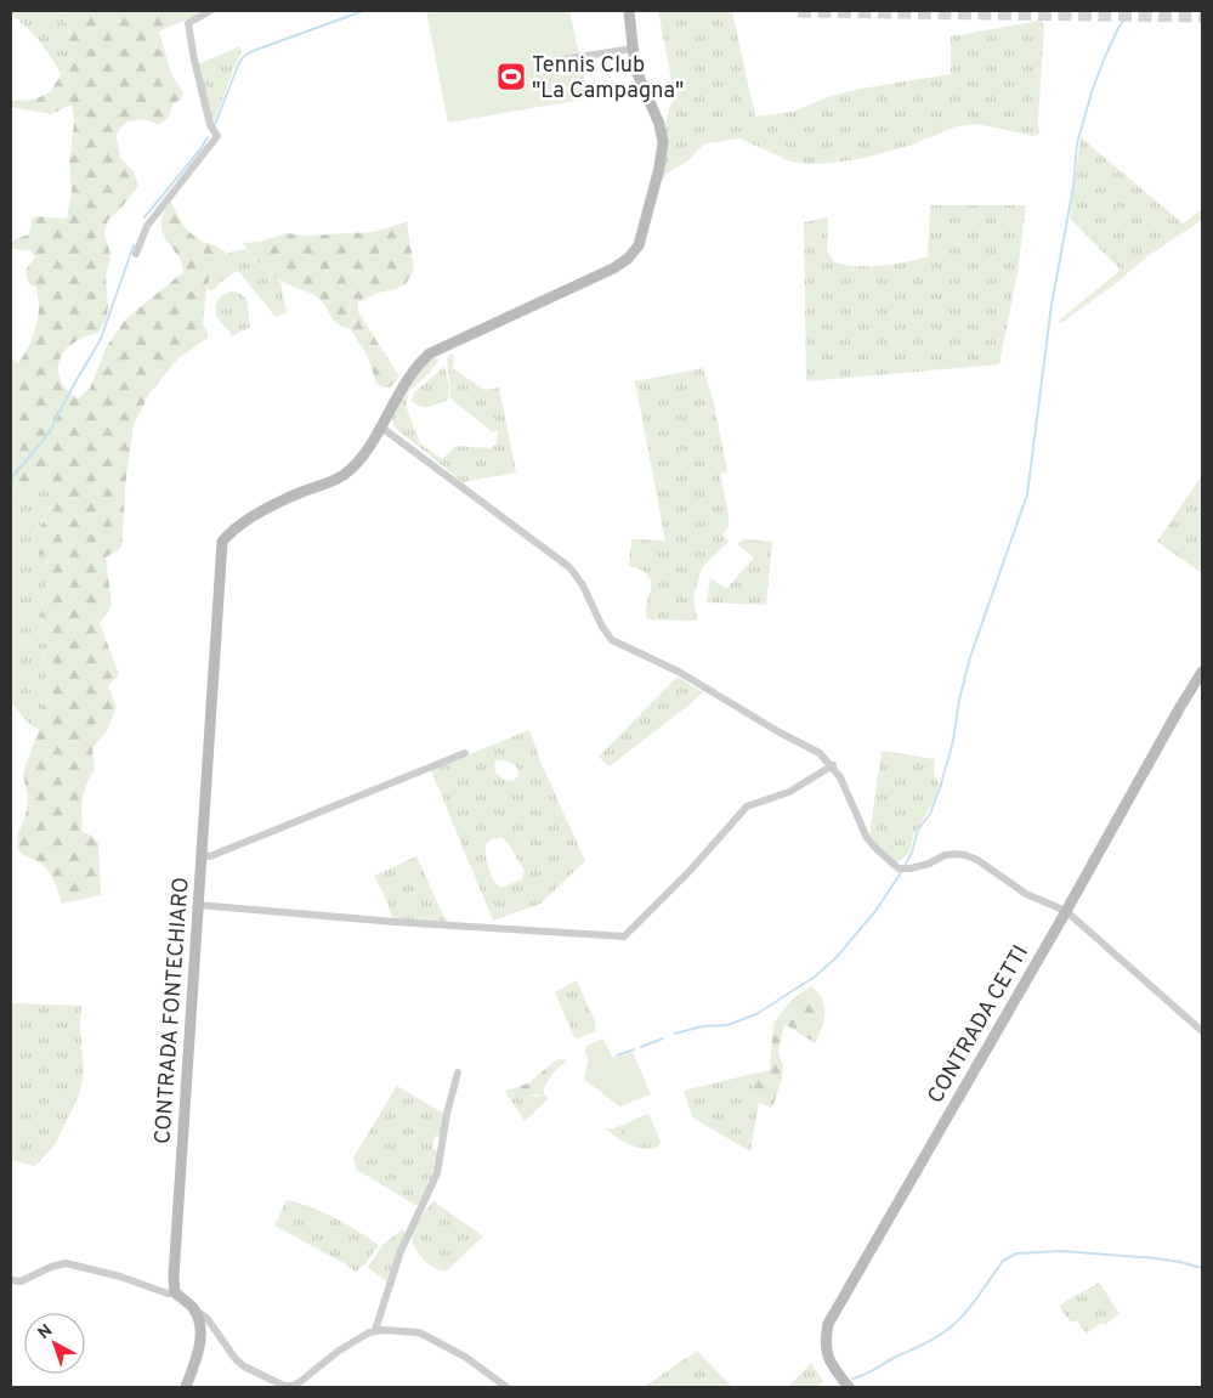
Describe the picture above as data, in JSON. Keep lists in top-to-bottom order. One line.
{"streets":{"street":["CONTRADA FONTECHIARO","CONTRADA CETTI"]},"places":{"sports":["Tennis Club \"La Campagna\""]},"north":"top left"}
